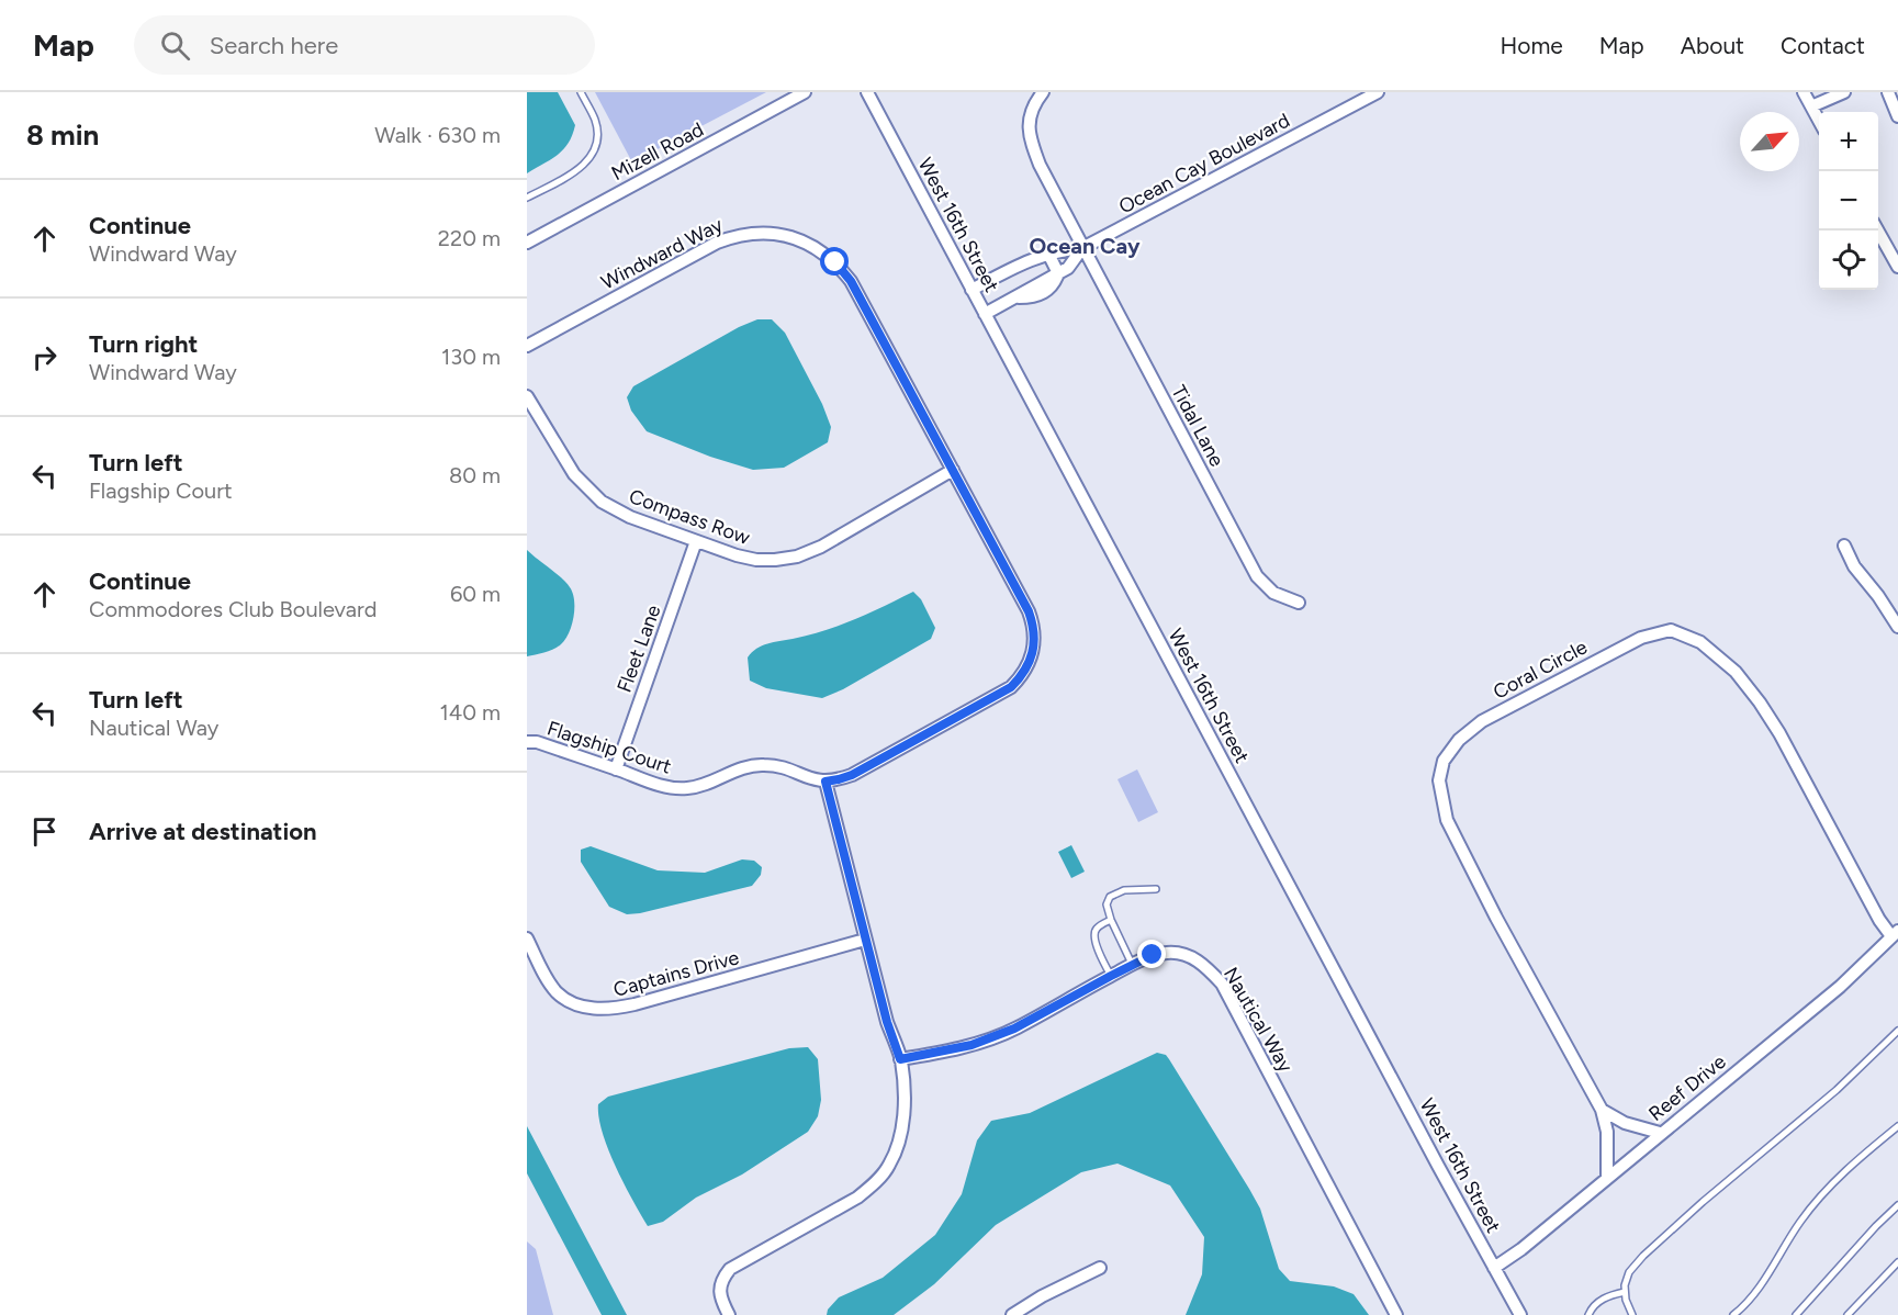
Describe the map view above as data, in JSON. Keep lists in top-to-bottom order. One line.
{"streets":{"street":["Mizell Road","Ocean Cay Boulevard","West 16th Street","Windward Way","Tidal Lane","Compass Row","Fleet Lane","Coral Circle","Flagship Court","Captains Drive","Nautical Way","Reef Drive"]},"crossings":[["Ocean Cay Boulevard","West 16th Street"],["Ocean Cay Boulevard","Tidal Lane"],["West 16th Street","Reef Drive"],["Windward Way","Compass Row"],["Windward Way","Flagship Court"],["Compass Row","Fleet Lane"],["Fleet Lane","Flagship Court"],["Coral Circle","Reef Drive"]],"districts":["Ocean Cay"],"north":"top right","page":{"header":"Map","search":"Search here","nav":["Home","Map","About","Contact"],"heading":["8 min","Walk · 630 m"],"map_buttons":["+","−"],"list":[["Continue","Windward Way","220 m"],["Turn right","Windward Way","130 m"],["Turn left","Flagship Court","80 m"],["Continue","Commodores Club Boulevard","60 m"],["Turn left","Nautical Way","140 m"],"Arrive at destination"]}}
